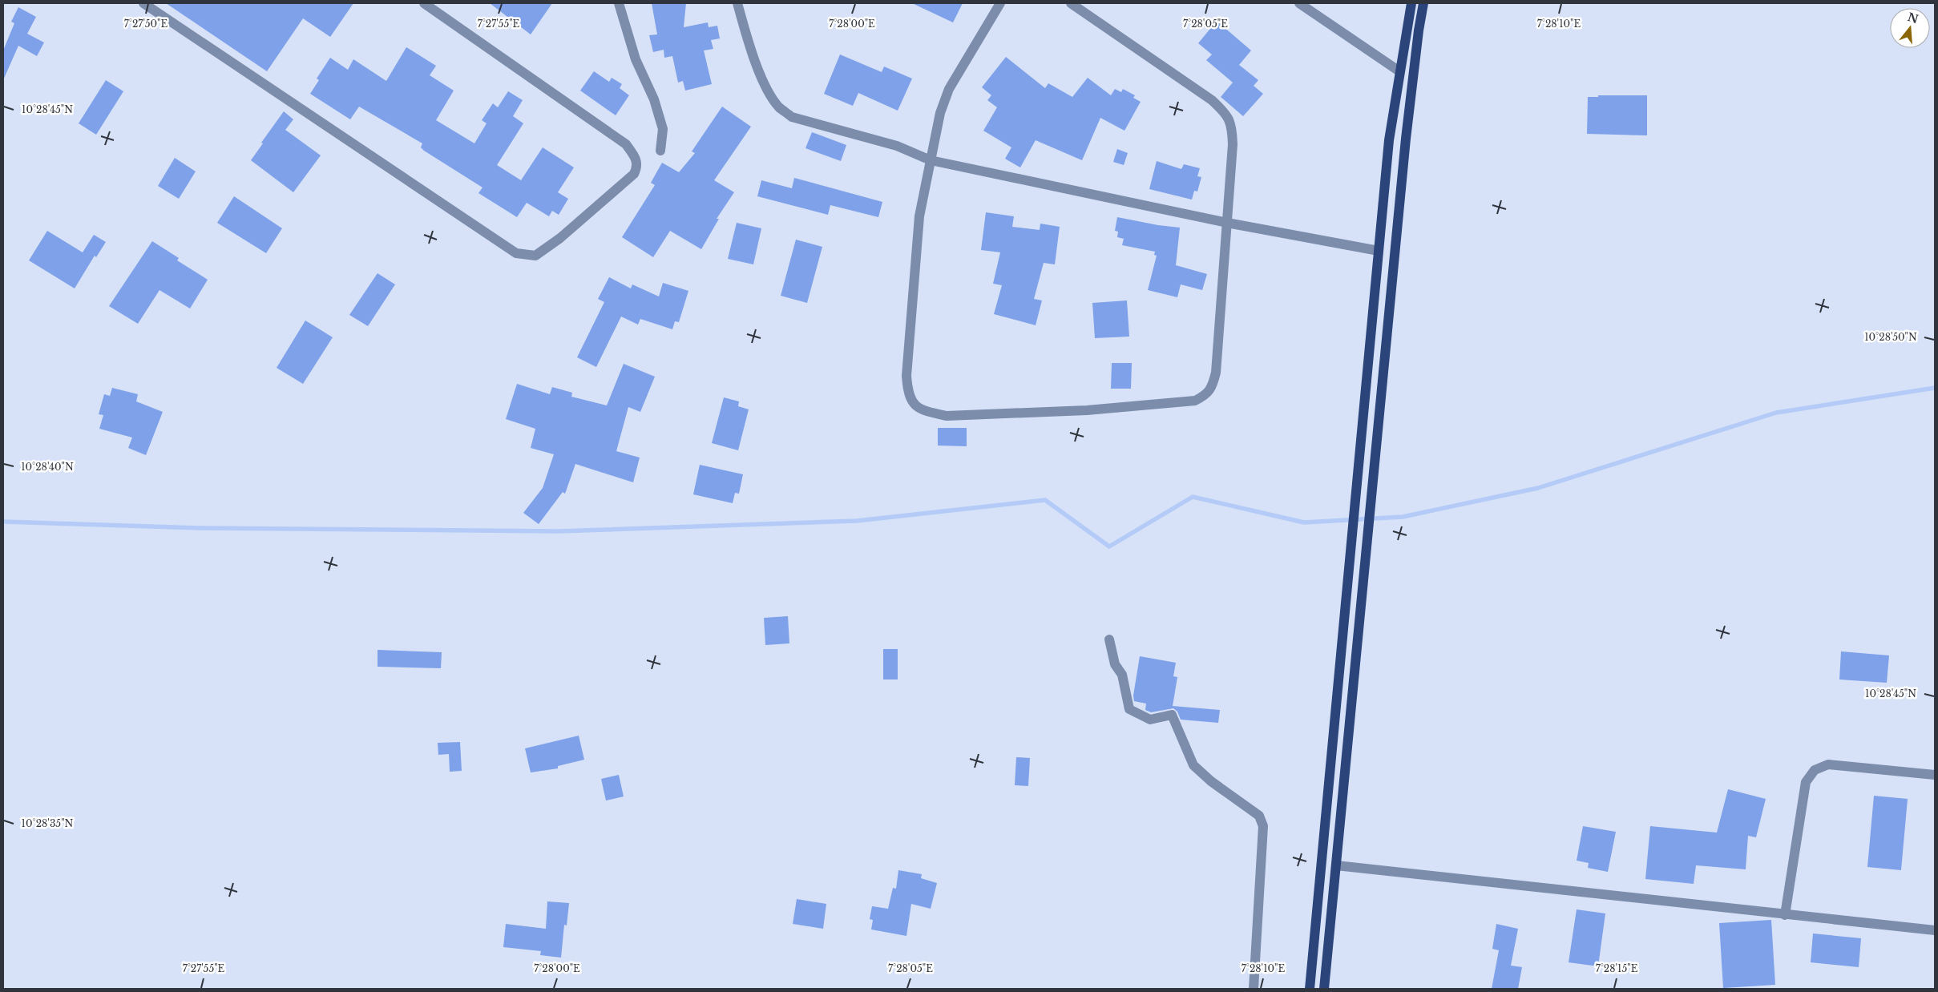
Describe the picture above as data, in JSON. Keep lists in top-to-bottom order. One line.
{"north":"top","coordinates":["7°27'50\"E","7°27'55\"E","7°28'00\"E","7°28'05\"E","7°28'10\"E","10°28'45\"N","10°28'50\"N","10°28'40\"N","10°28'35\"N","7°28'15\"E"]}
